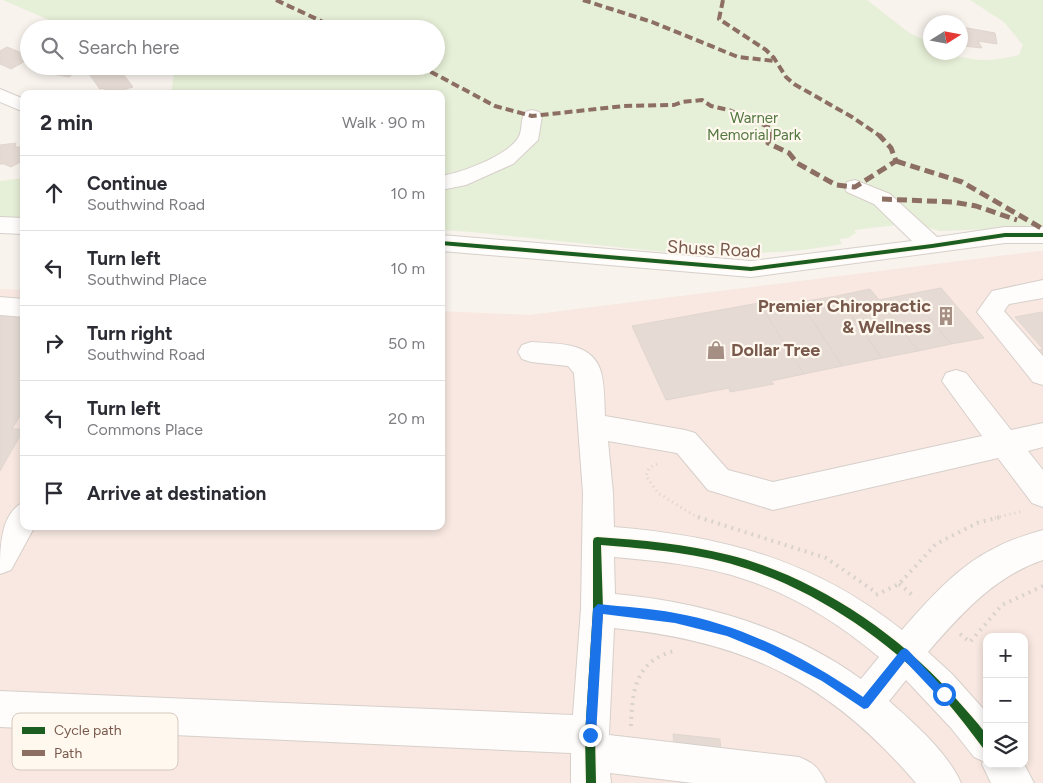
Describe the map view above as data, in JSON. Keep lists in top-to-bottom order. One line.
{"streets":{"street":["Shuss Road"]},"parks":["Warner Memorial Park"],"places":{"building":["Premier Chiropractic & Wellness"],"shop":["Dollar Tree"]},"legend":["Cycle path","Path"],"north":"right","page":{"search":"Search here","heading":["2 min","Walk · 90 m"],"list":[["Continue","Southwind Road","10 m"],["Turn left","Southwind Place","10 m"],["Turn right","Southwind Road","50 m"],["Turn left","Commons Place","20 m"],"Arrive at destination"],"map_buttons":["+","−"]}}
